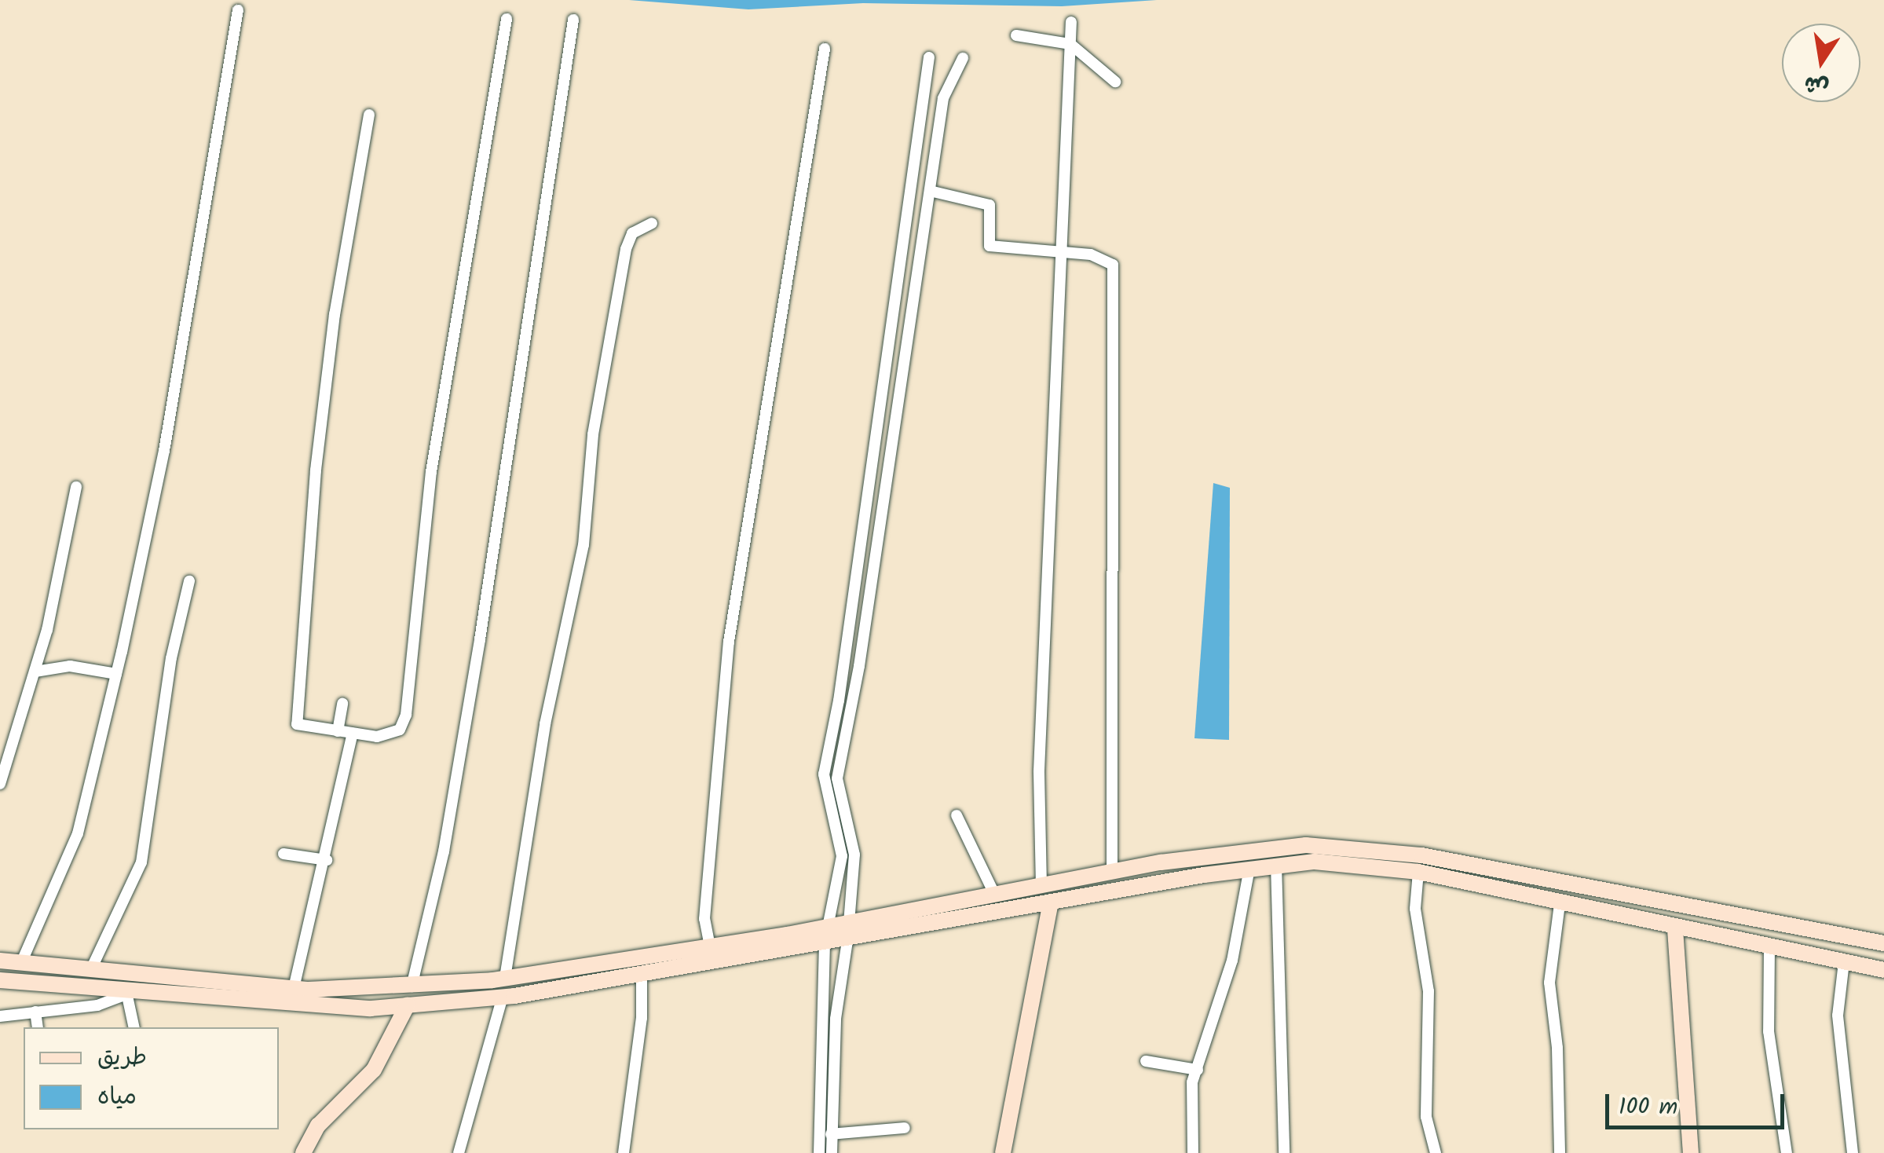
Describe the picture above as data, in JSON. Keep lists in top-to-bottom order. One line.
{"legend":["طريق","مياه"],"scale_bar":"100 m","north":"bottom"}
